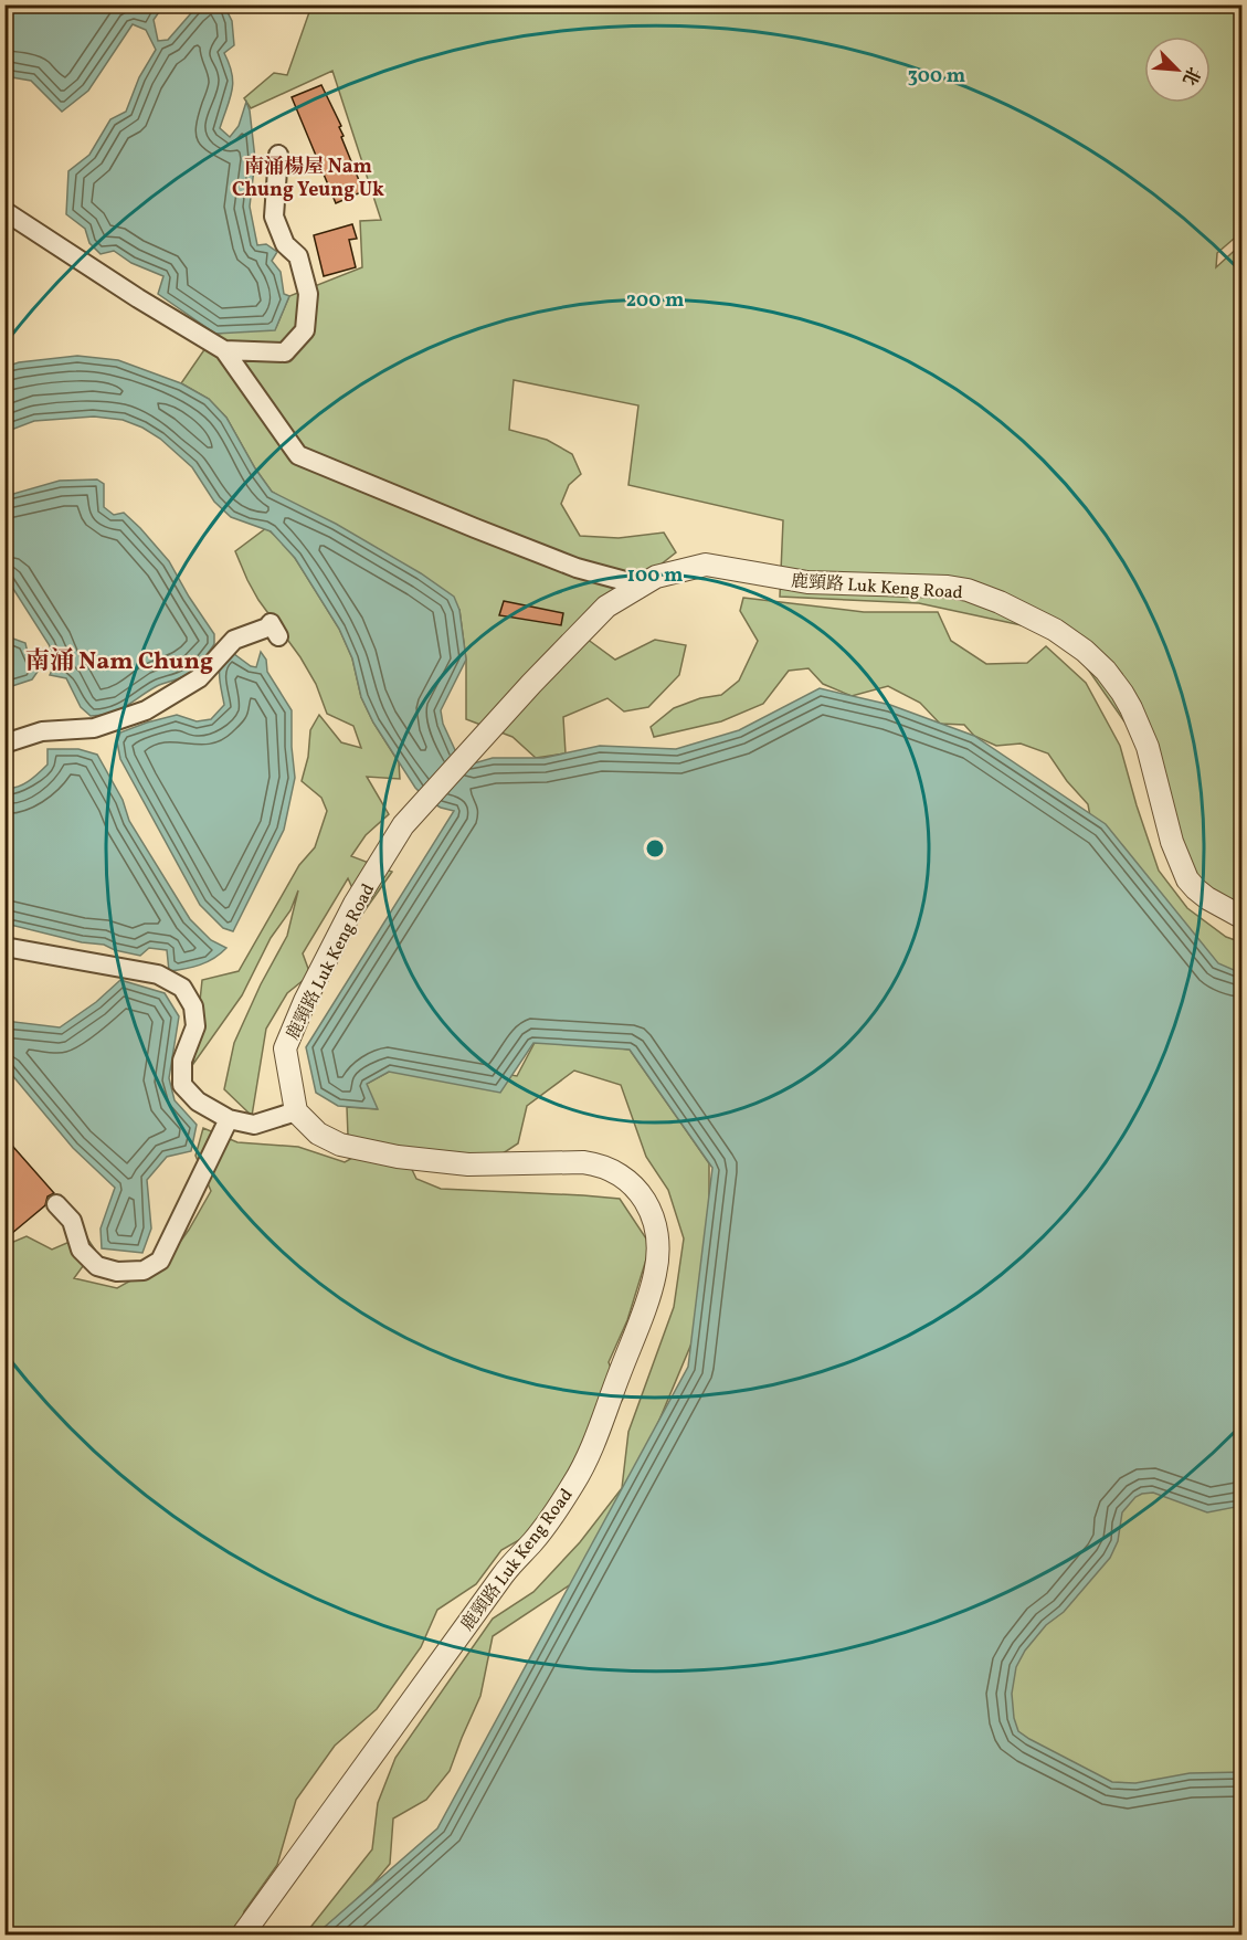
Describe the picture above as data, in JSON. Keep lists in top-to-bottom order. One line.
{"streets":{"street":["鹿頸路 Luk Keng Road"]},"districts":["南涌楊屋 Nam Chung Yeung Uk","南涌 Nam Chung"],"north":"bottom right","rings":["300 m","200 m","100 m"]}
